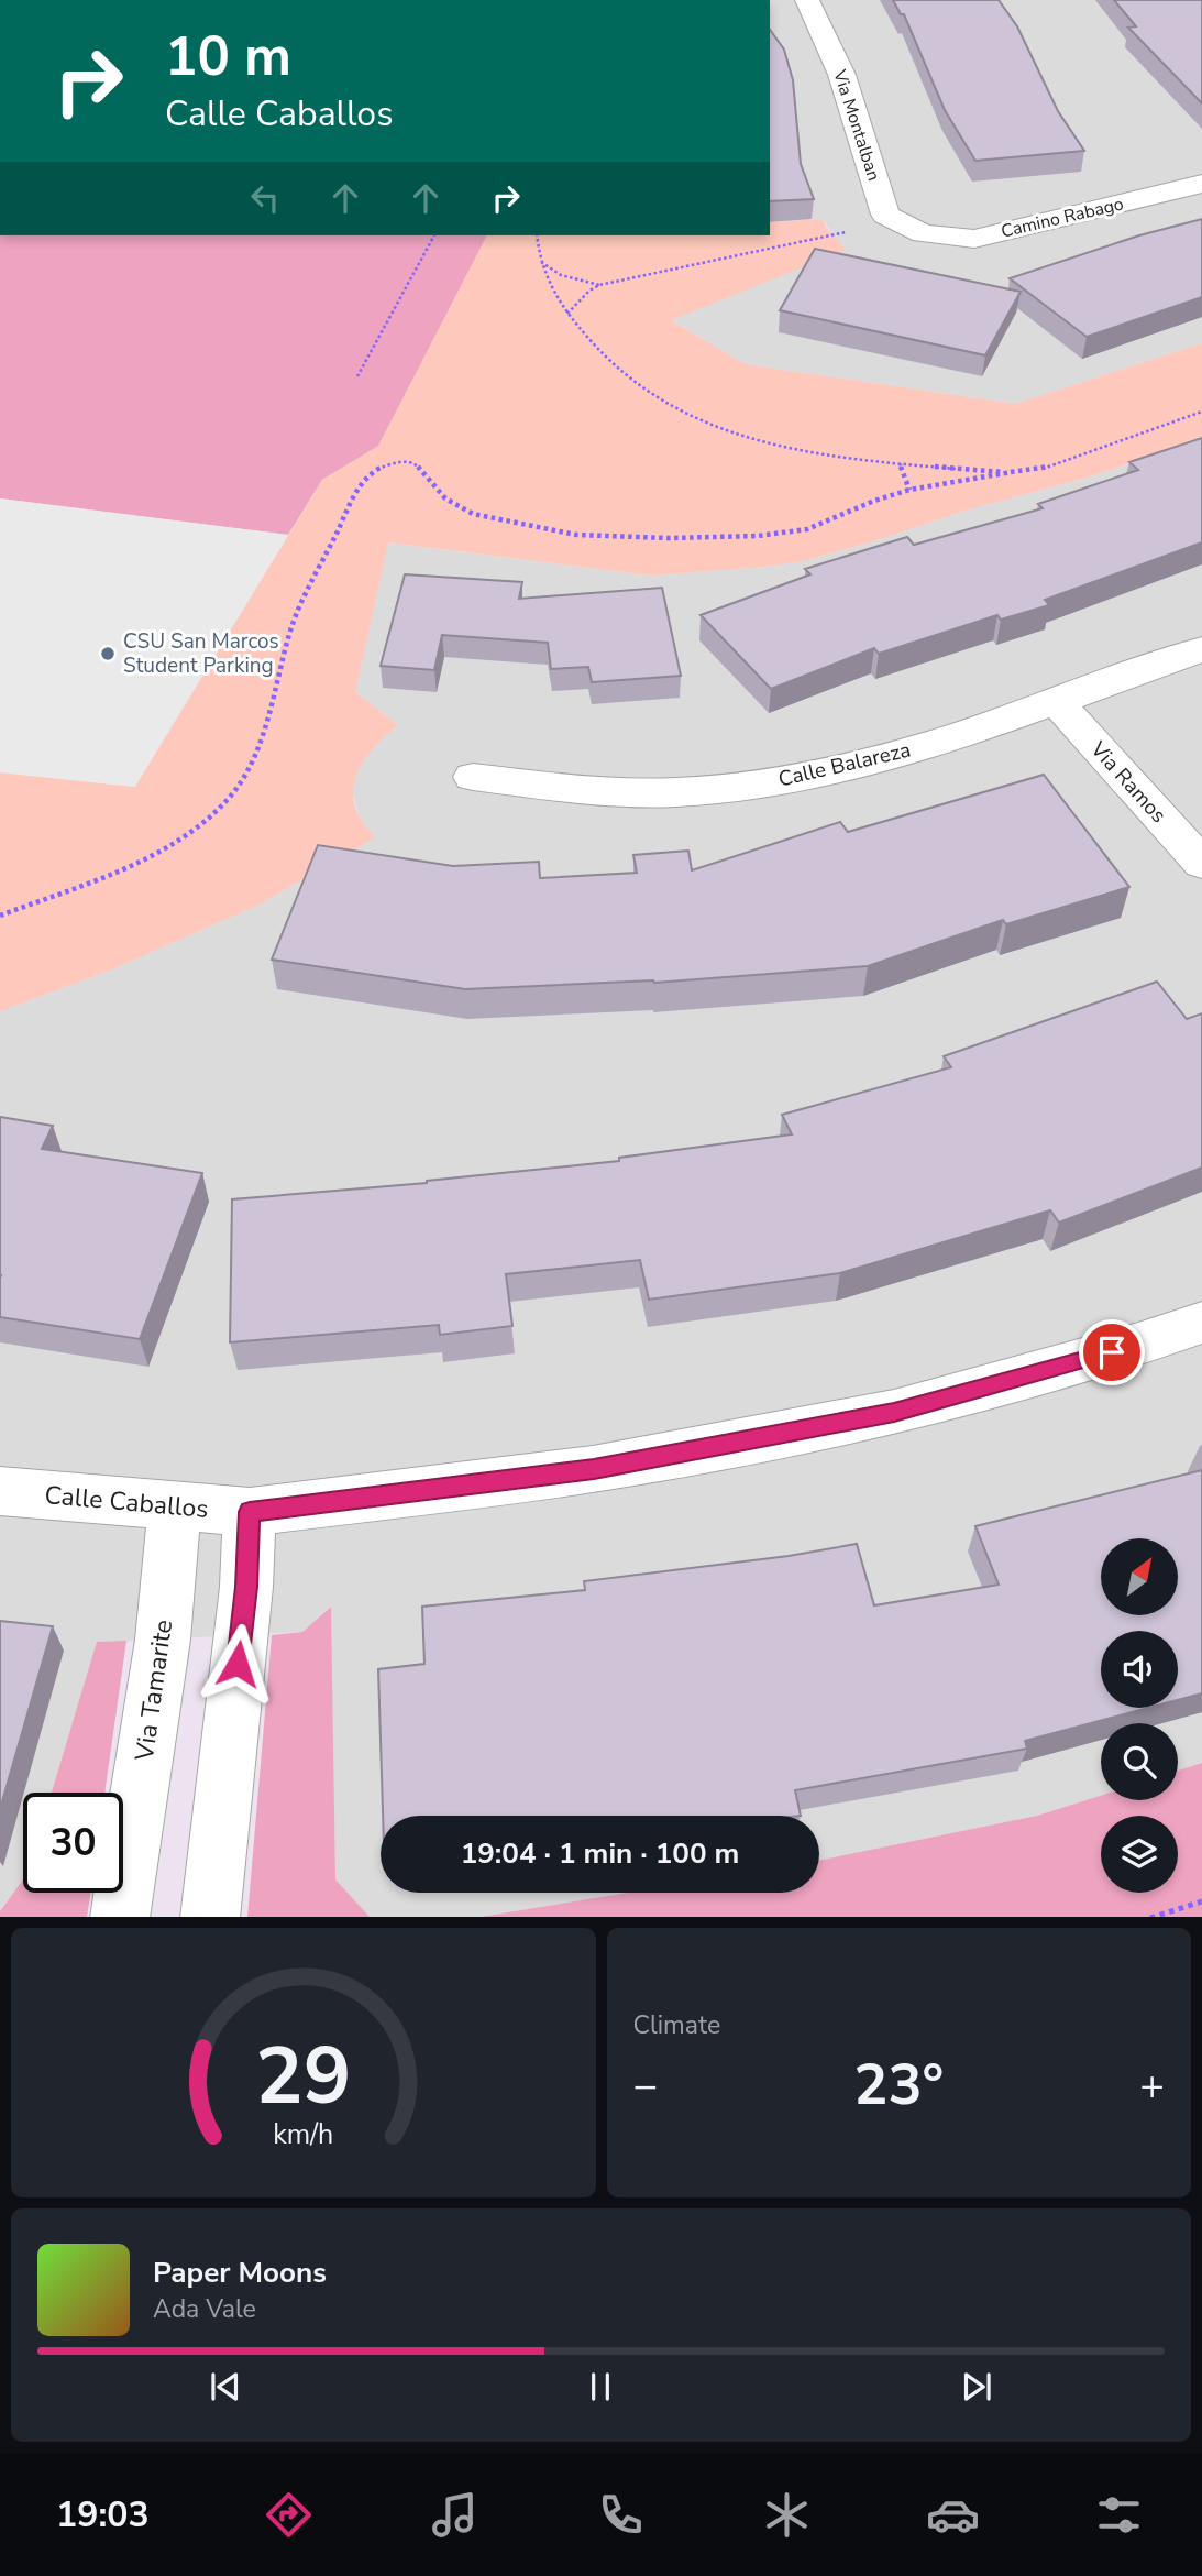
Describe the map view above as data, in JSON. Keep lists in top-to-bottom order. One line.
{"streets":{"street":["Via Montalban","Camino Rabago","Calle Balareza","Via Ramos","Calle Caballos","Via Tamarite"]},"crossings":[["Via Montalban","Camino Rabago"],["Calle Balareza","Via Ramos"],["Calle Caballos","Via Tamarite"]],"places":["CSU San Marcos Student Parking"],"north":"top right","page":{"turn":["10 m","Calle Caballos"],"limit":"30","trip":"19:04 · 1 min · 100 m","tile":"Climate","heat":["−","23°","+"],"song":["Paper Moons","Ada Vale"],"tabs":"19:03","gauge":["29","km/h"]}}
